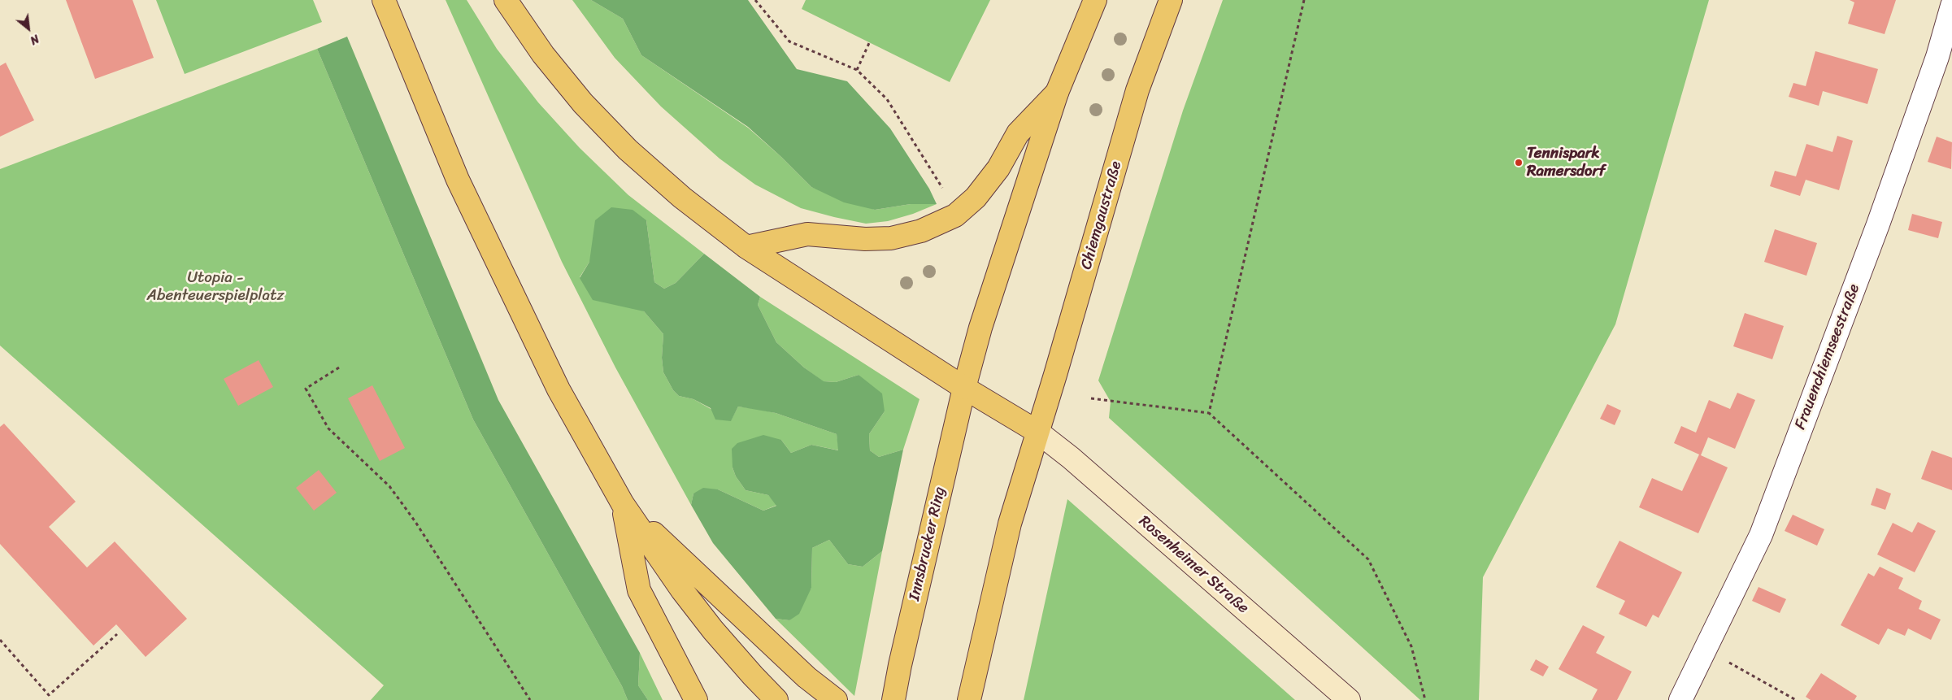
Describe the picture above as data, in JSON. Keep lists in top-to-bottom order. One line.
{"streets":{"main road":["Chiemgaustraße","Innsbrucker Ring","Rosenheimer Straße"],"street":["Frauenchiemseestraße"]},"crossings":[["Chiemgaustraße","Rosenheimer Straße"]],"parks":["Utopia - Abenteuerspielplatz"],"places":["Tennispark Ramersdorf"],"north":"bottom right"}
